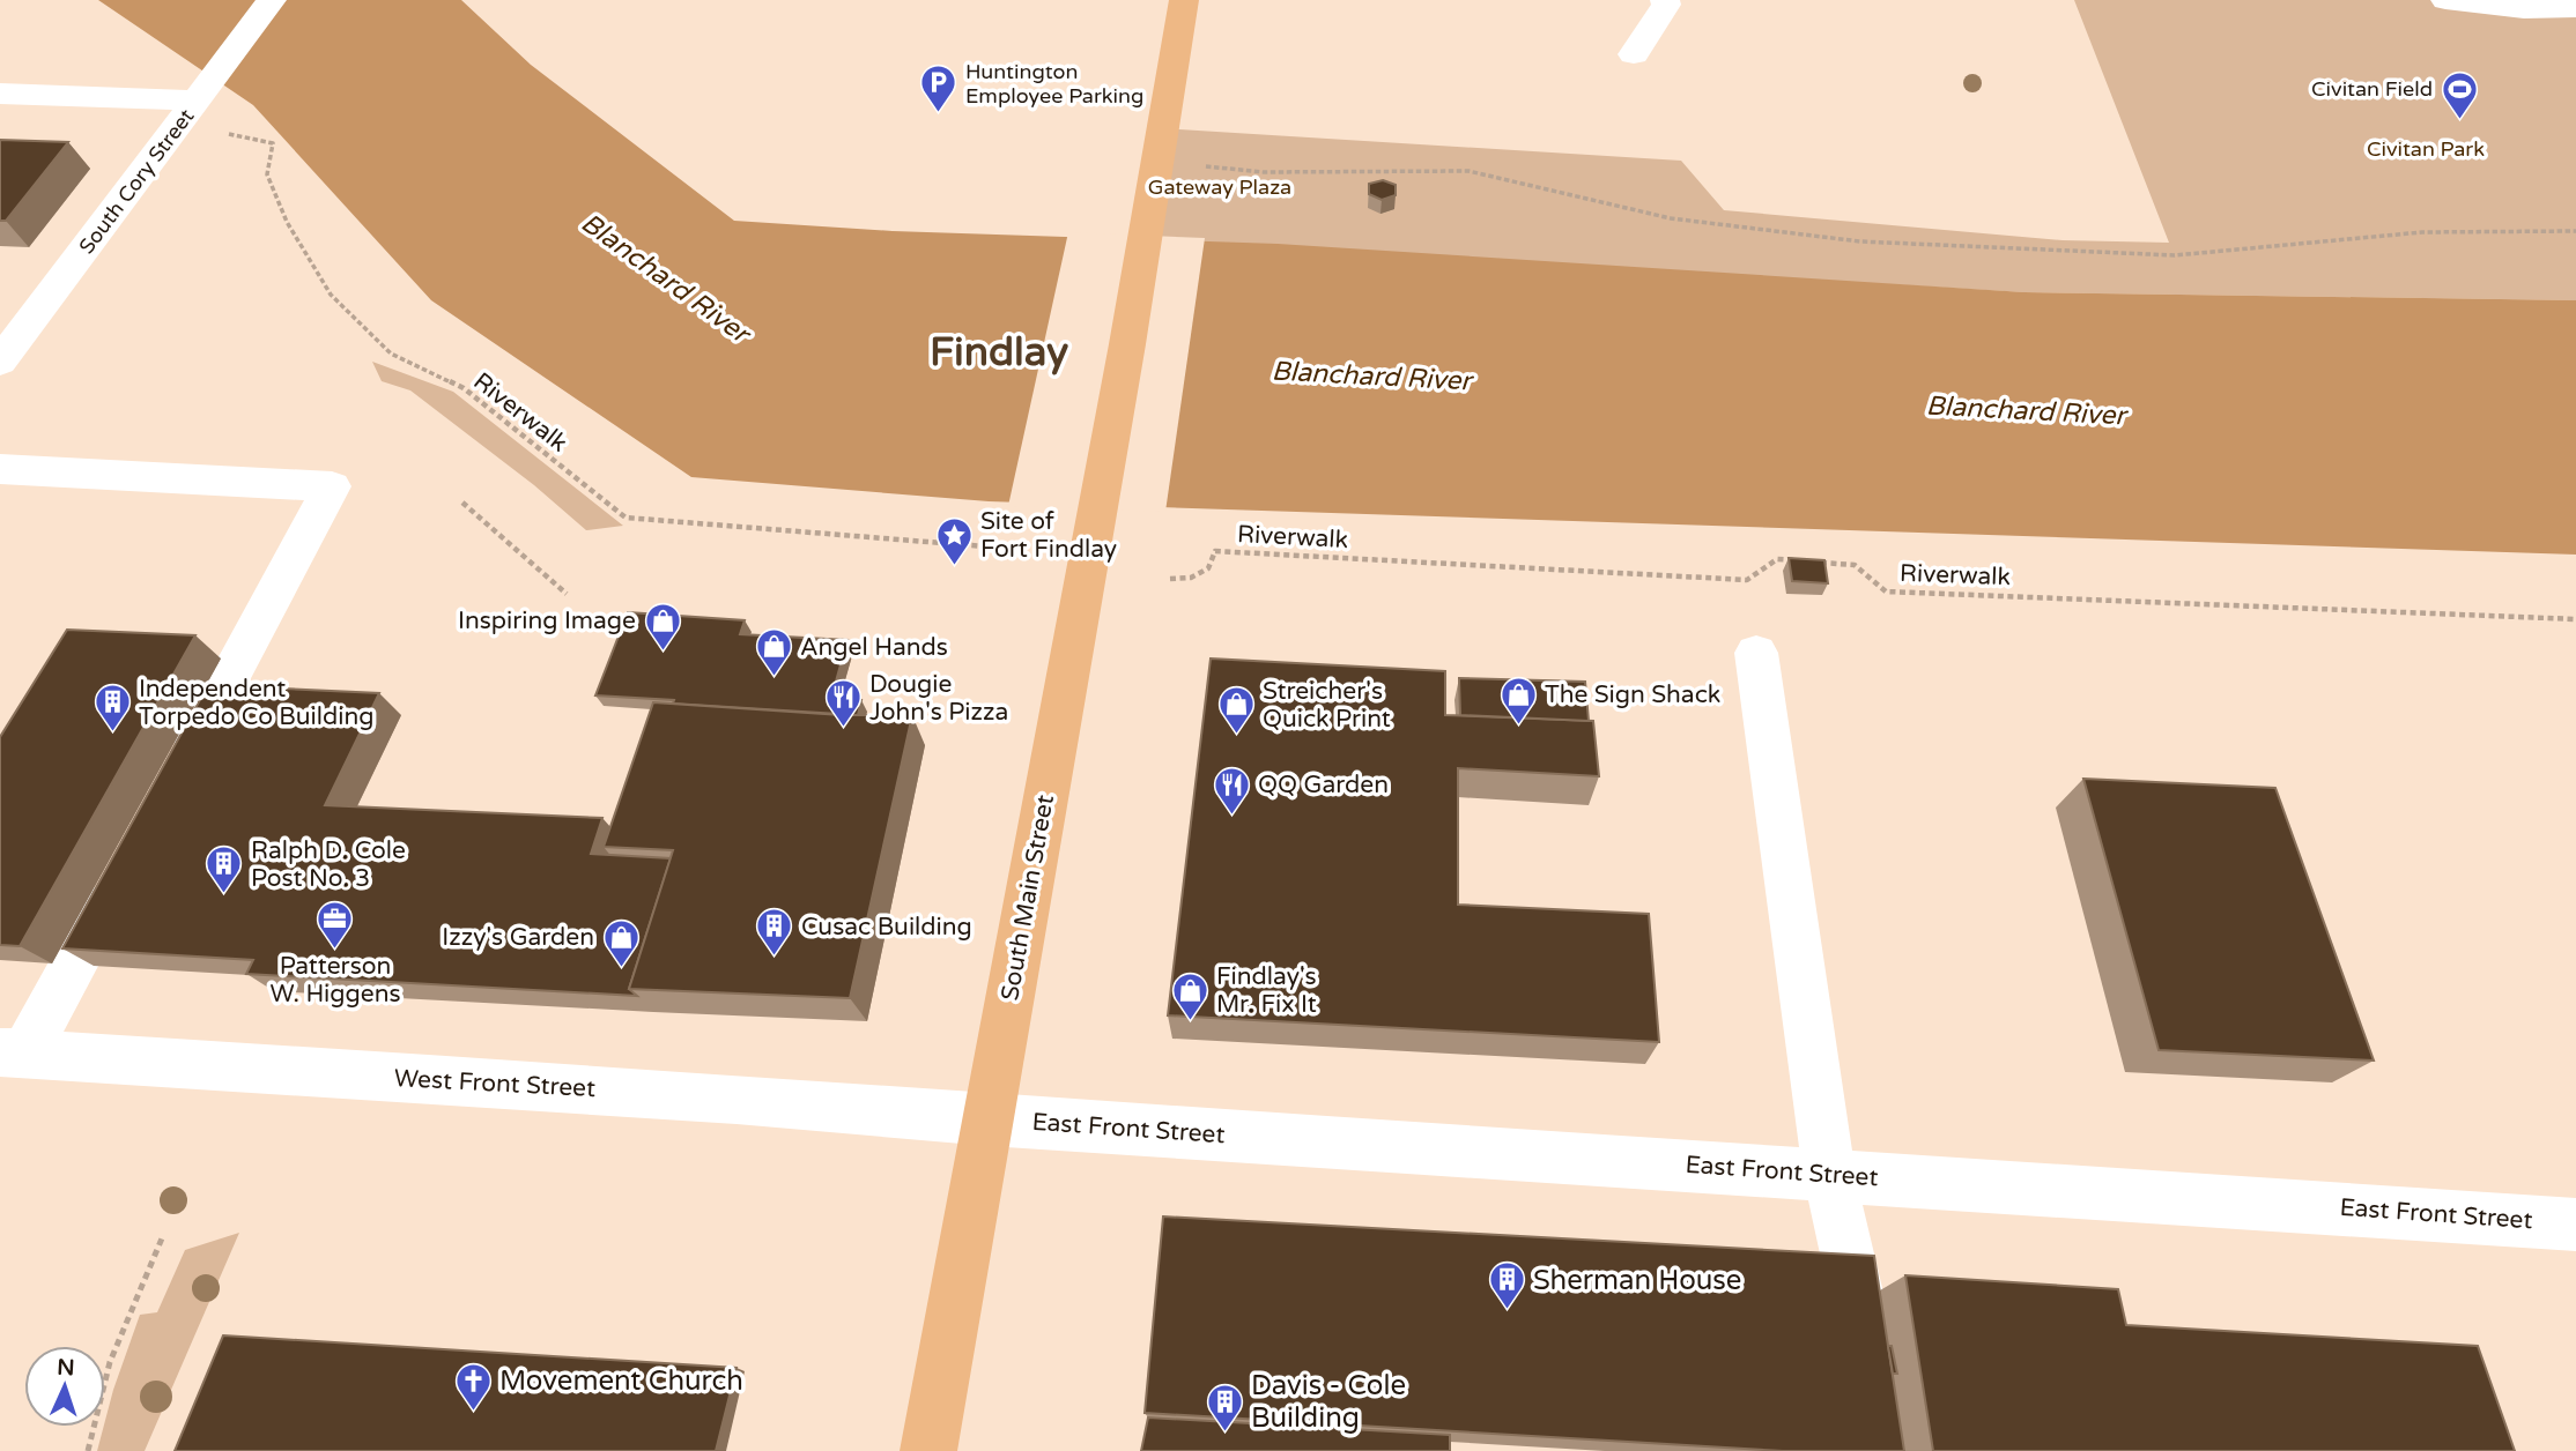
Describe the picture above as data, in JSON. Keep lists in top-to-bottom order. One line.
{"streets":{"highway":["South Main Street"],"street":["South Cory Street","West Front Street","East Front Street"],"path":["Riverwalk"]},"crossings":[["South Cory Street","Riverwalk"],["South Main Street","West Front Street"],["South Main Street","East Front Street"],["West Front Street","East Front Street"]],"districts":["Findlay"],"water":["Blanchard River"],"parks":["Civitan Park","Gateway Plaza"],"places":{"parking":["Huntington Employee Parking"],"sports":["Civitan Field"],"place":["Site of Fort Findlay"],"shop":["Inspiring Image","Angel Hands","The Sign Shack","Streicher's Quick Print","Izzy's Garden","Findlay's Mr. Fix It"],"restaurant":["Dougie John's Pizza","QQ Garden"],"building":["Independent Torpedo Co Building","Ralph D. Cole Post No. 3","Cusac Building","Sherman House","Davis - Cole Building"],"office":["Patterson W. Higgens"],"church":["Movement Church"]},"north":"top"}
